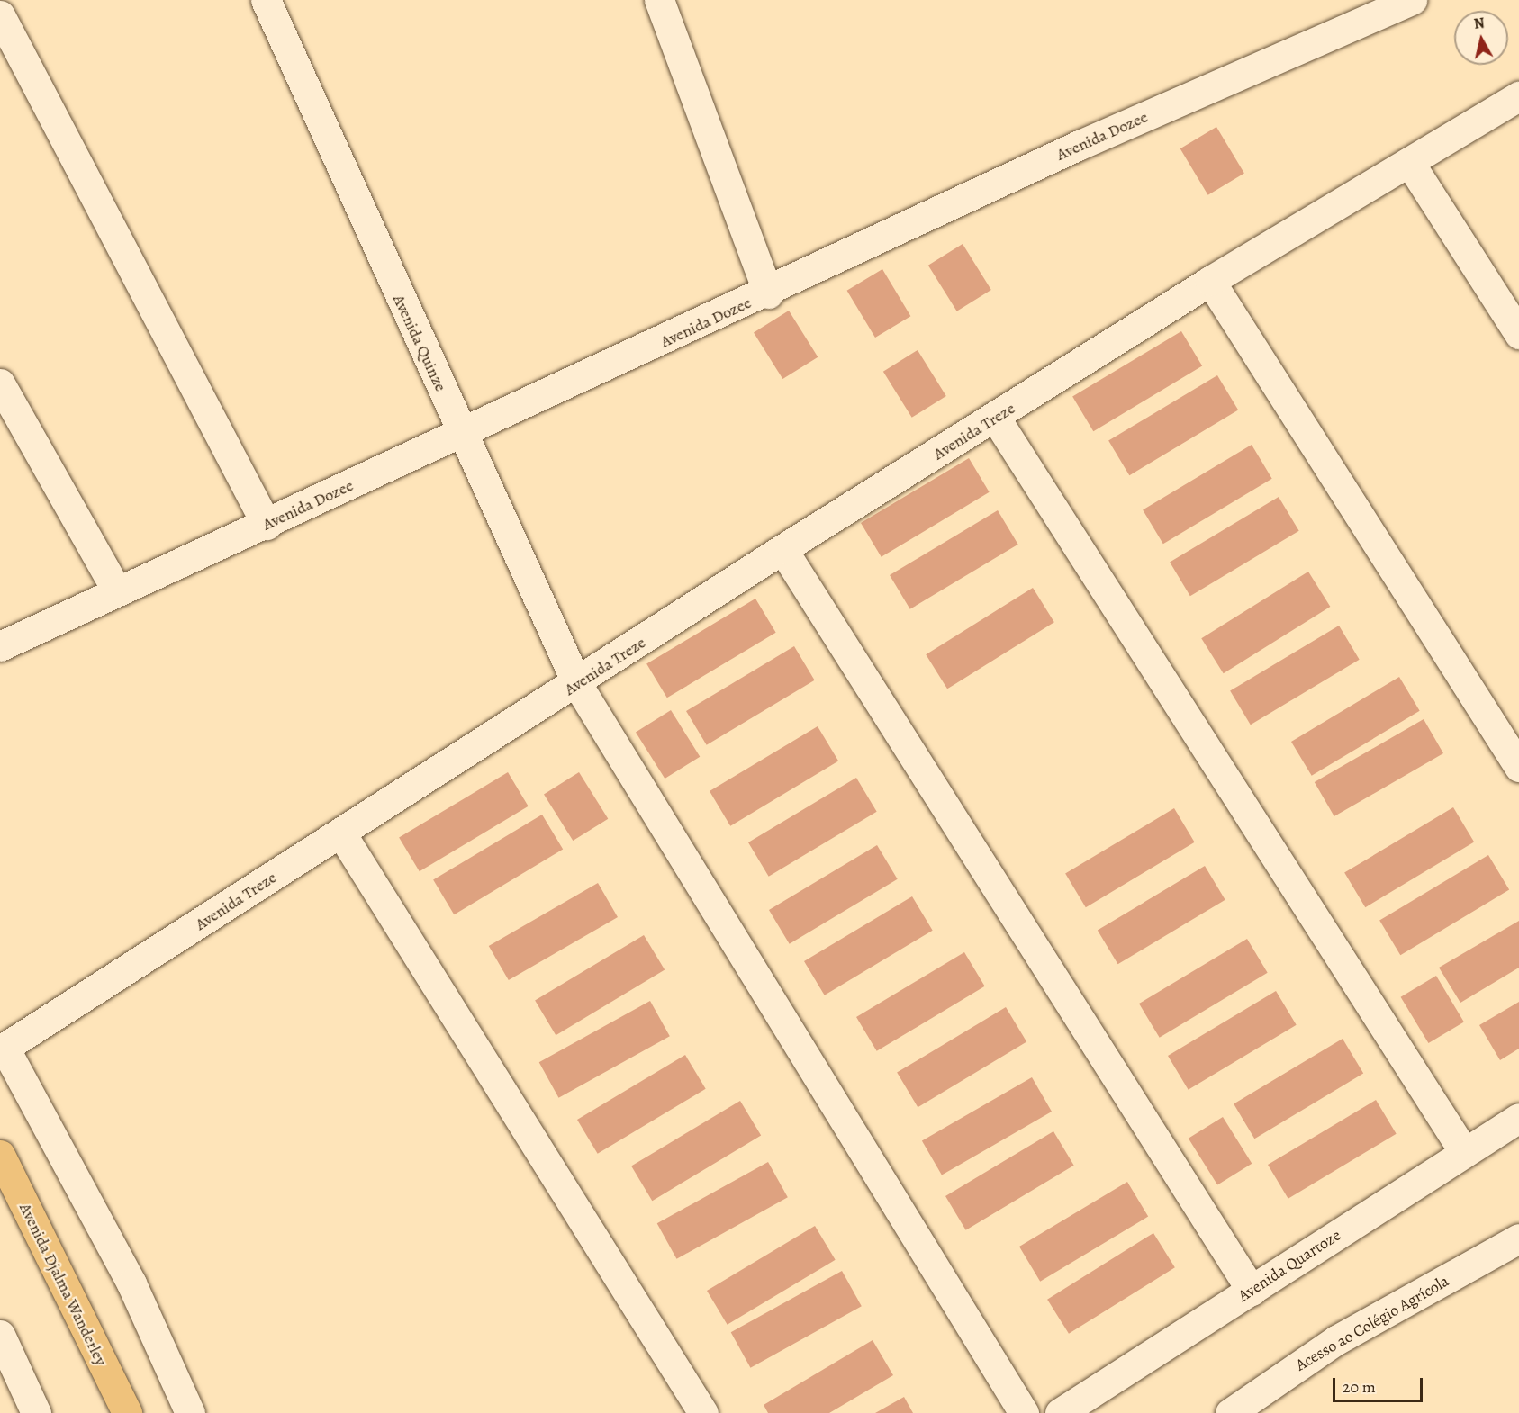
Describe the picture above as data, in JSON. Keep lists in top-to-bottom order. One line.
{"streets":{"highway":["Avenida Djalma Wanderley"],"street":["Avenida Dozee","Avenida Quinze","Avenida Treze","Avenida Quartoze","Acesso ao Colégio Agrícola"]},"crossings":[["Avenida Dozee","Avenida Quinze"],["Avenida Quinze","Avenida Treze"]],"scale_bar":"20 m","north":"top"}
